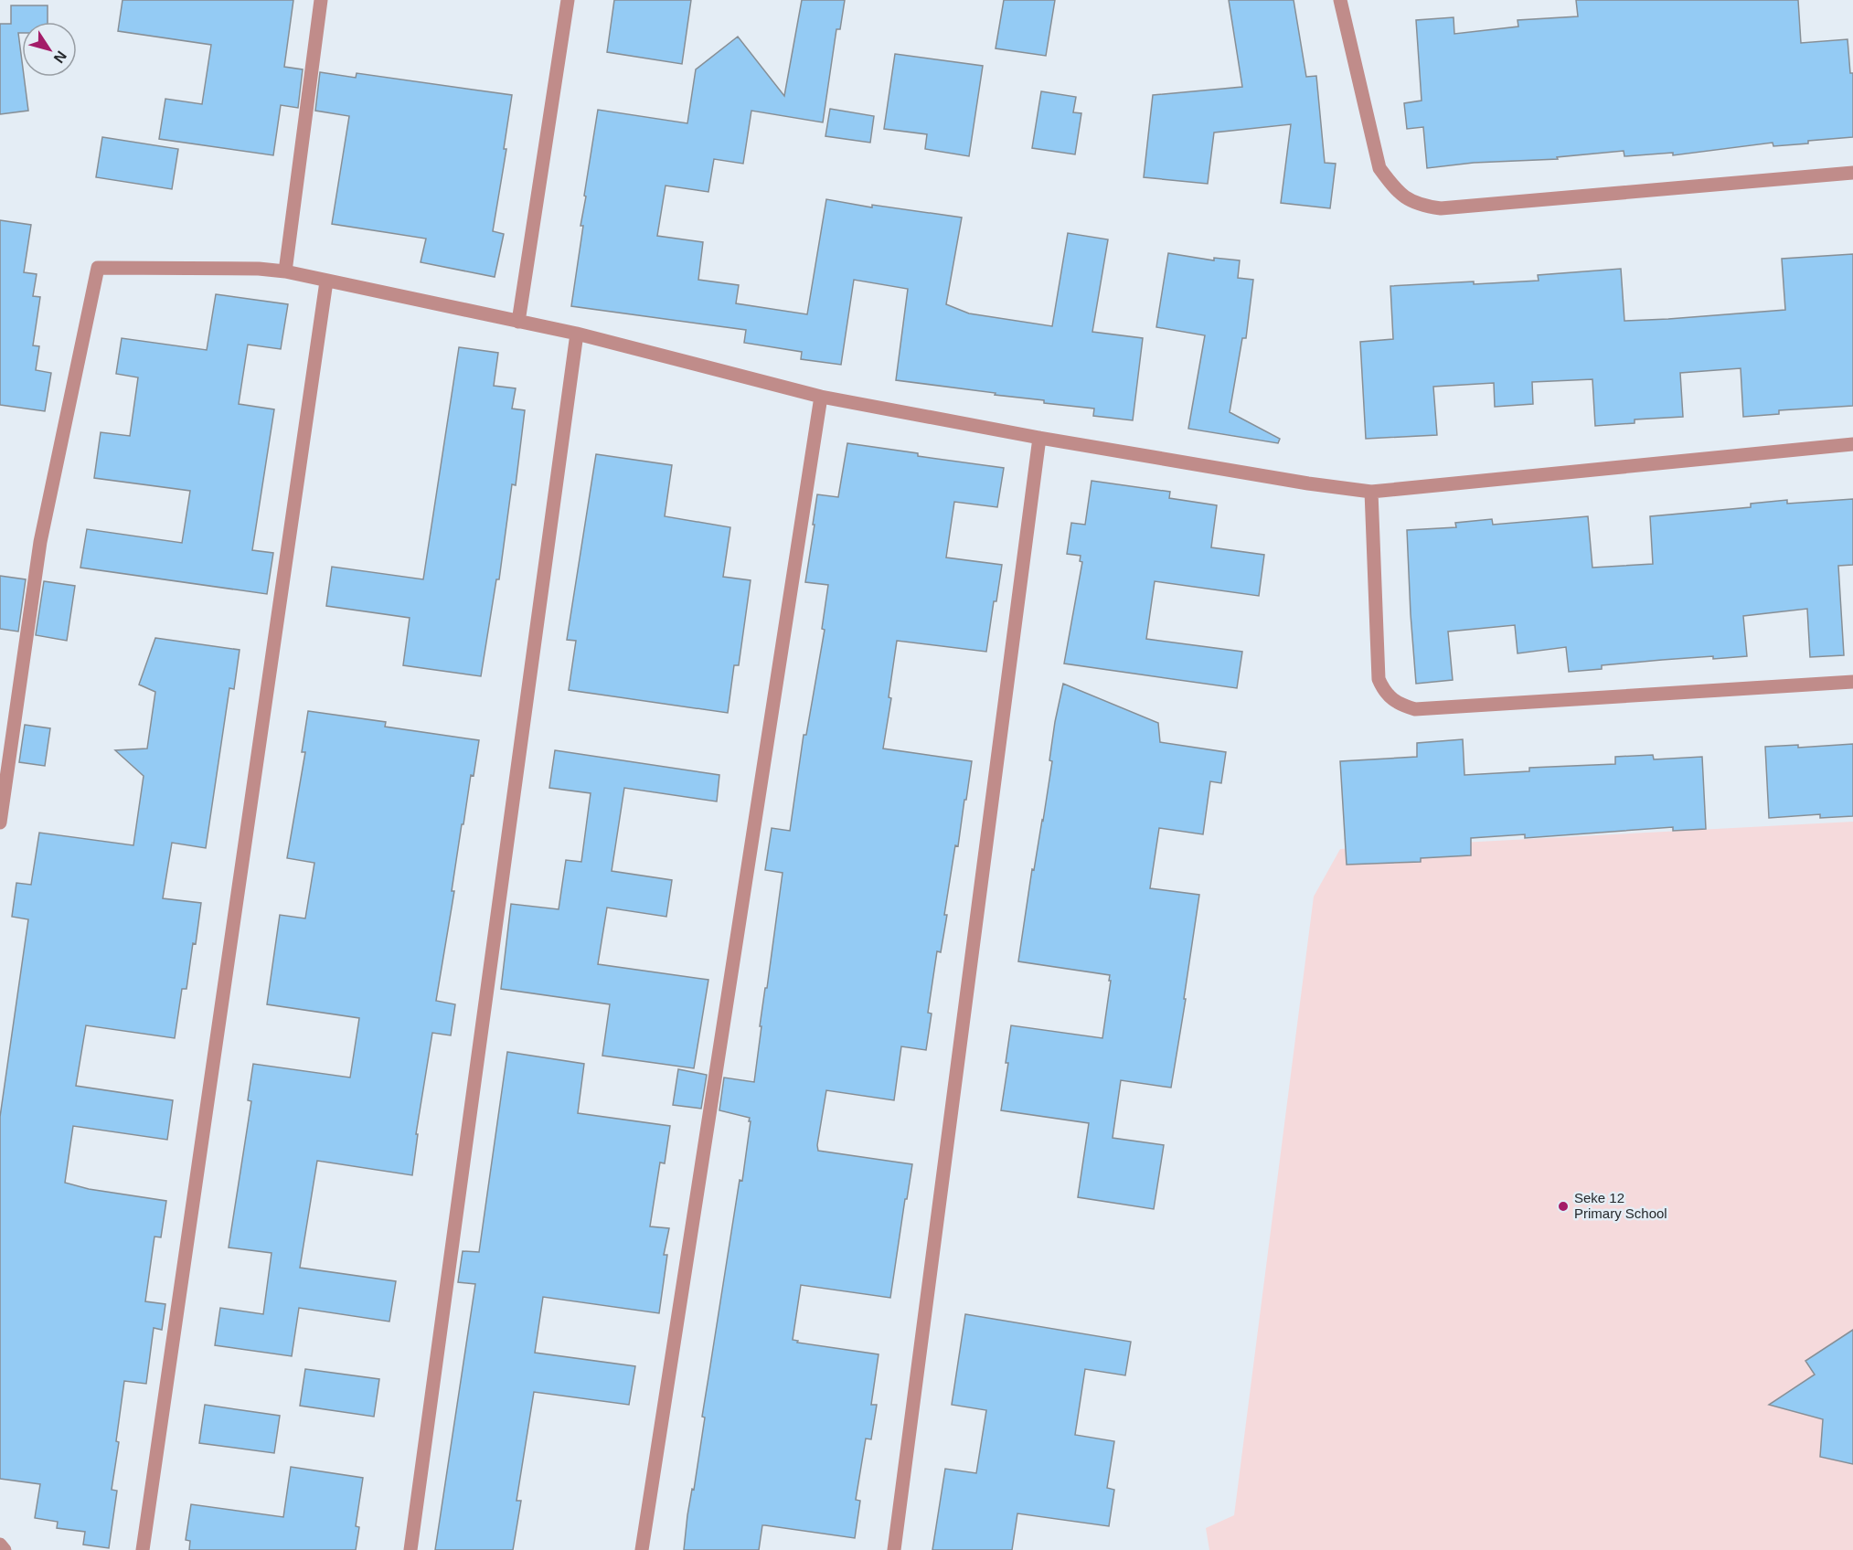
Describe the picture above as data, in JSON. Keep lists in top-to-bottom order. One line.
{"places":["Seke 12 Primary School"],"north":"bottom right"}
